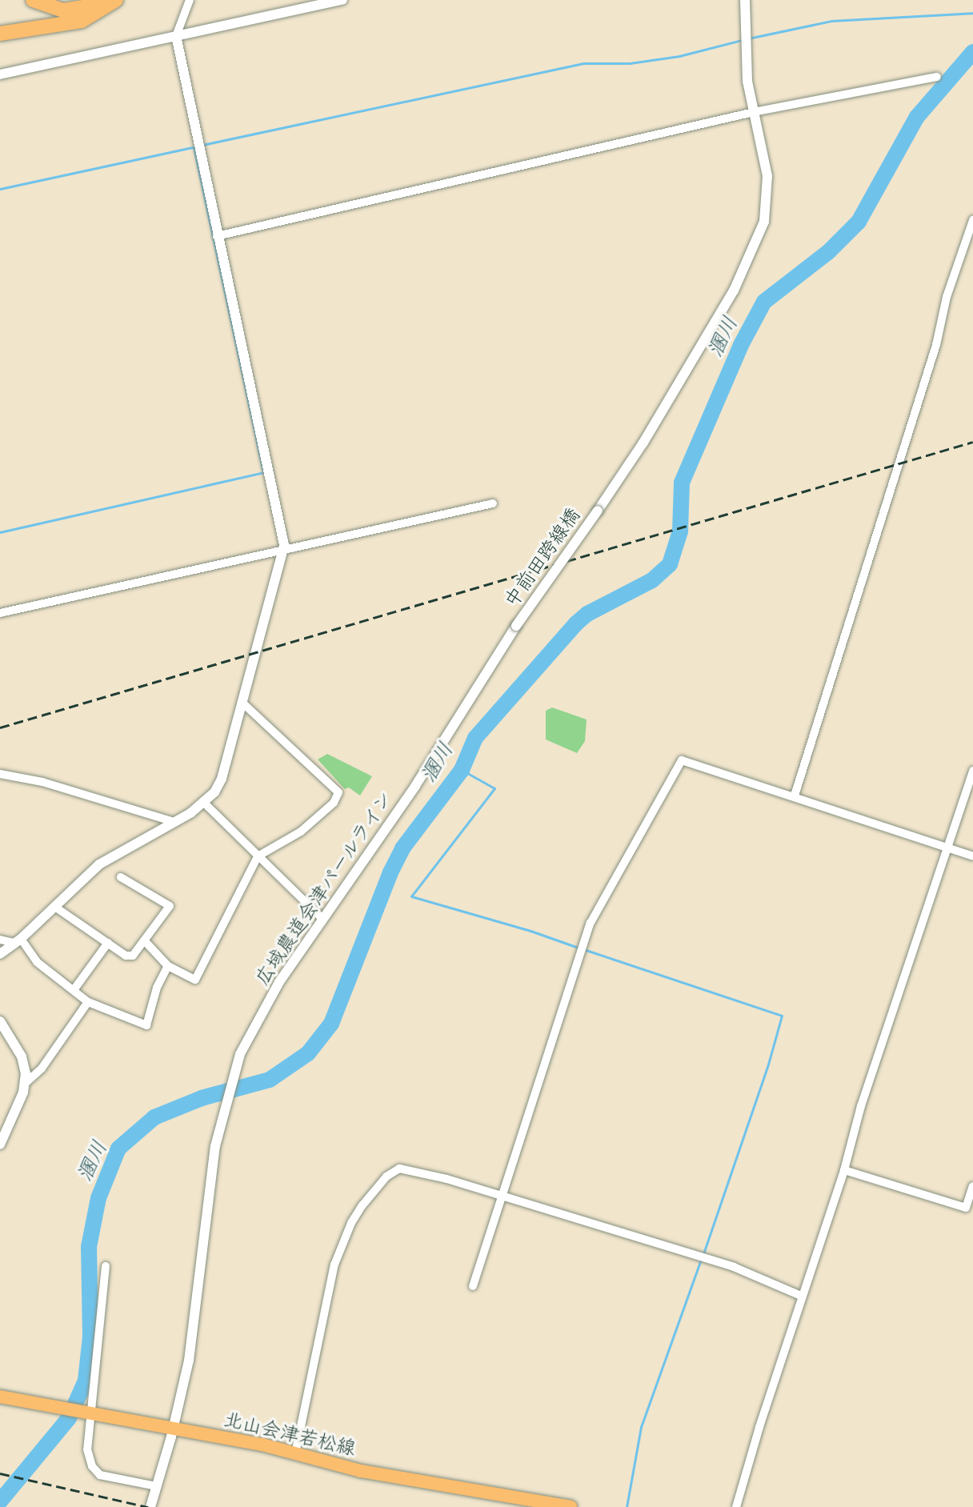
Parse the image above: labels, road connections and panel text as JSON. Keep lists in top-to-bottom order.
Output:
{
  "streets": {
    "main road": ["北山会津若松線"],
    "street": ["中前田跨線橋", "広域農道会津パールライン"]
  },
  "crossings": [
    ["中前田跨線橋", "広域農道会津パールライン"],
    ["広域農道会津パールライン", "北山会津若松線"]
  ],
  "water": ["溷川"]
}
